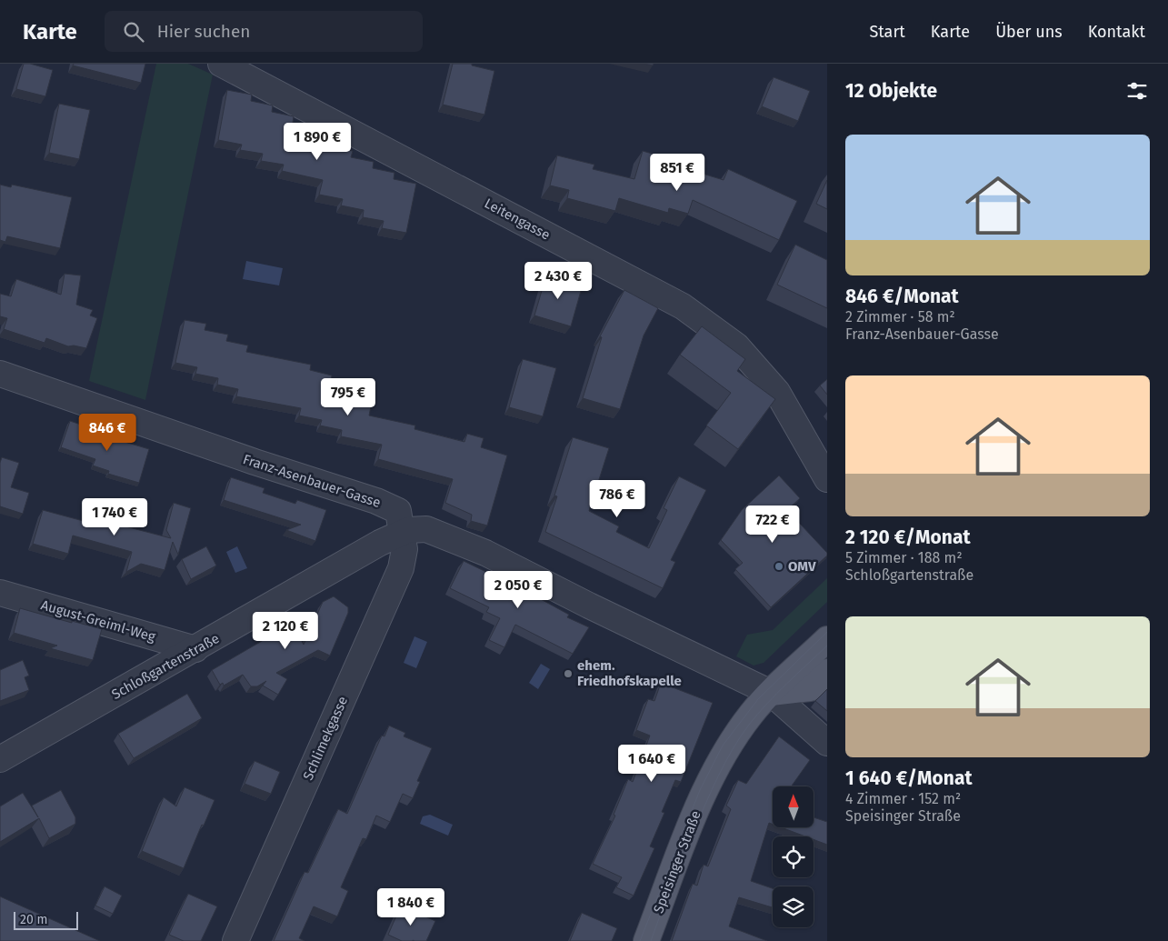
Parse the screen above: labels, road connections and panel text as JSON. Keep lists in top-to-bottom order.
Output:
{
  "streets": {
    "main road": ["Speisinger Straße"],
    "street": [
      "Leitengasse",
      "Franz-Asenbauer-Gasse",
      "August-Greiml-Weg",
      "Schloßgartenstraße",
      "Schlimekgasse"
    ]
  },
  "crossings": [
    ["Franz-Asenbauer-Gasse", "Schloßgartenstraße"],
    ["Franz-Asenbauer-Gasse", "Schlimekgasse"],
    ["August-Greiml-Weg", "Schloßgartenstraße"],
    ["Schloßgartenstraße", "Schlimekgasse"]
  ],
  "places": ["OMV", "ehem. Friedhofskapelle"],
  "scale_bar": "20 m",
  "north": "top",
  "page": {
    "header": "Karte",
    "search": "Hier suchen",
    "nav": [
      "Start",
      "Karte",
      "Über uns",
      "Kontakt"
    ],
    "heading": "12 Objekte",
    "list": [
      {
        "name": "846 €/Monat",
        "note": "2 Zimmer · 58 m² · Franz-Asenbauer-Gasse"
      },
      {
        "name": "2 120 €/Monat",
        "note": "5 Zimmer · 188 m² · Schloßgartenstraße"
      },
      {
        "name": "1 640 €/Monat",
        "note": "4 Zimmer · 152 m² · Speisinger Straße"
      }
    ],
    "price": [
      "1 890 €",
      "851 €",
      "2 430 €",
      "795 €",
      "846 €",
      "786 €",
      "1 740 €",
      "722 €",
      "2 050 €",
      "2 120 €",
      "1 640 €",
      "1 840 €"
    ],
    "scale": "20 m"
  }
}
